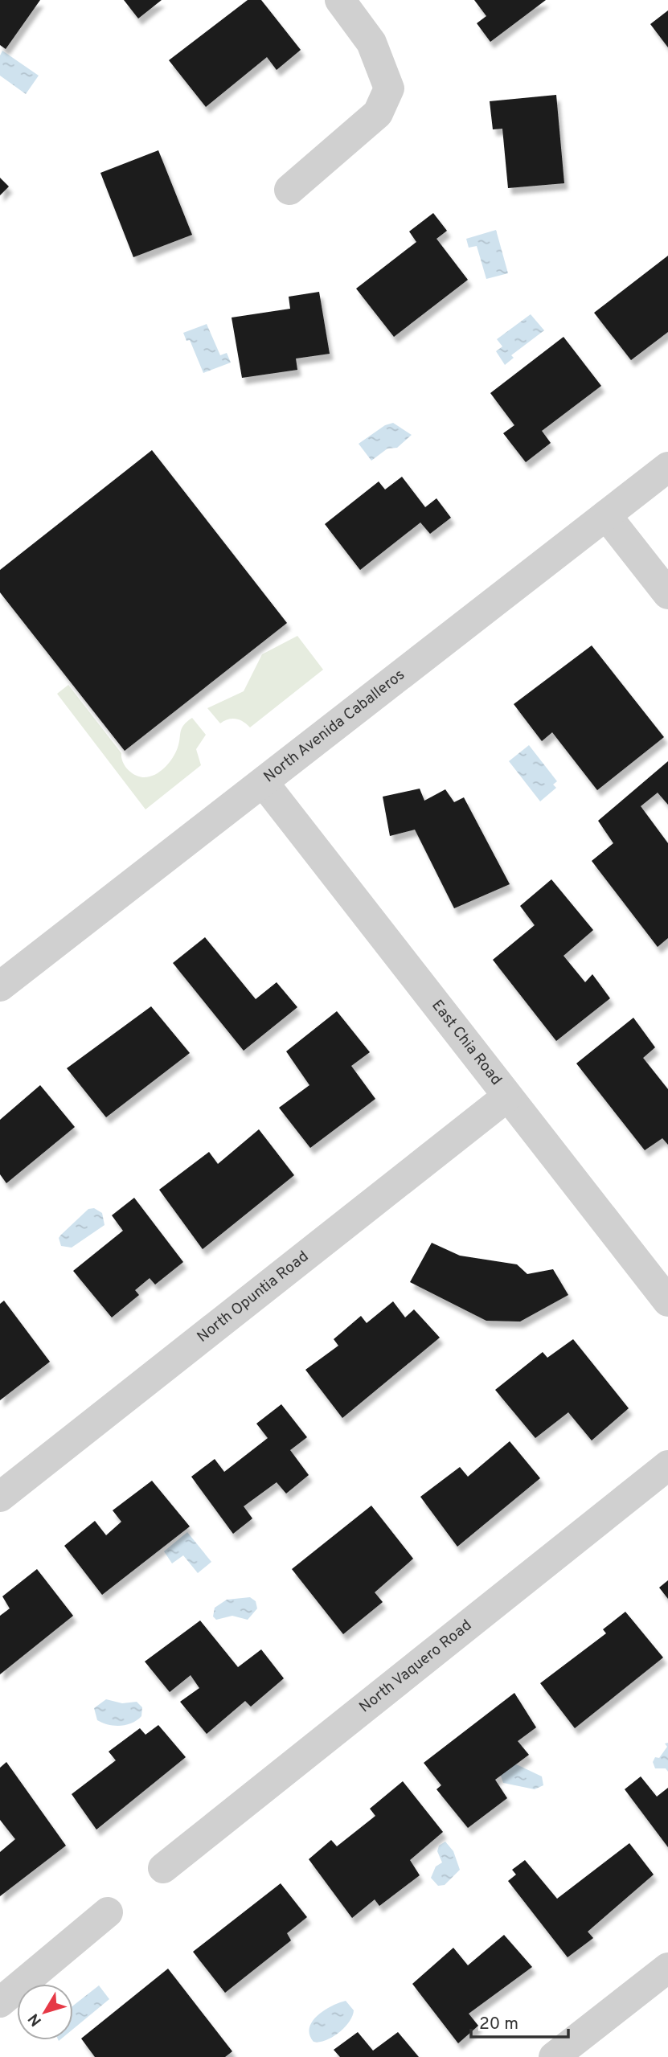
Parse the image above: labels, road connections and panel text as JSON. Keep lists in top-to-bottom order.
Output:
{
  "streets": {
    "street": [
      "North Avenida Caballeros",
      "East Chia Road",
      "North Opuntia Road",
      "North Vaquero Road"
    ]
  },
  "crossings": [
    ["North Avenida Caballeros", "East Chia Road"],
    ["East Chia Road", "North Opuntia Road"]
  ],
  "scale_bar": "20 m",
  "north": "bottom left"
}
